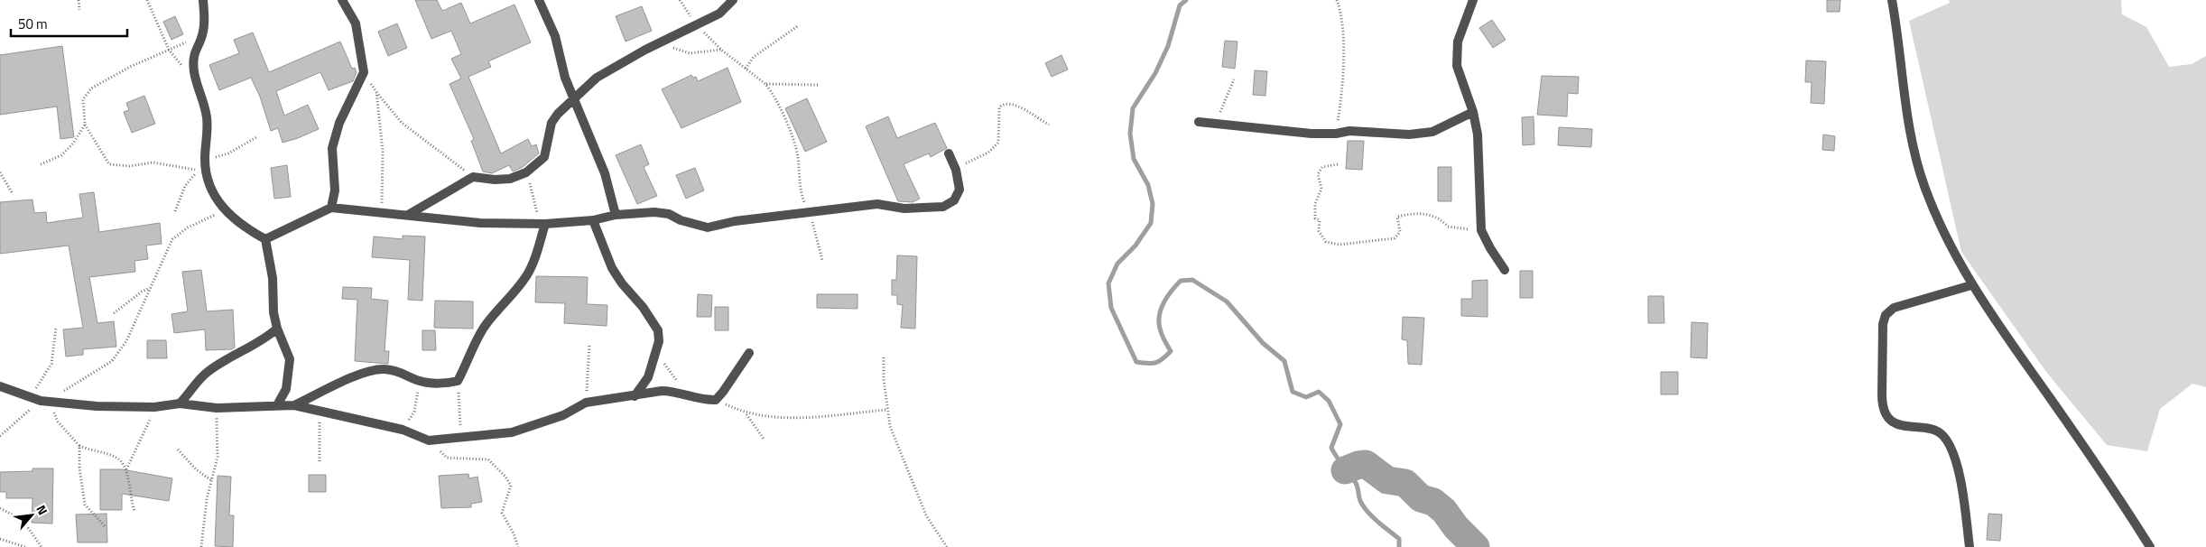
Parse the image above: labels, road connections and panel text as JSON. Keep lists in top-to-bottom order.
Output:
{
  "scale_bar": "50 m",
  "north": "top right"
}
